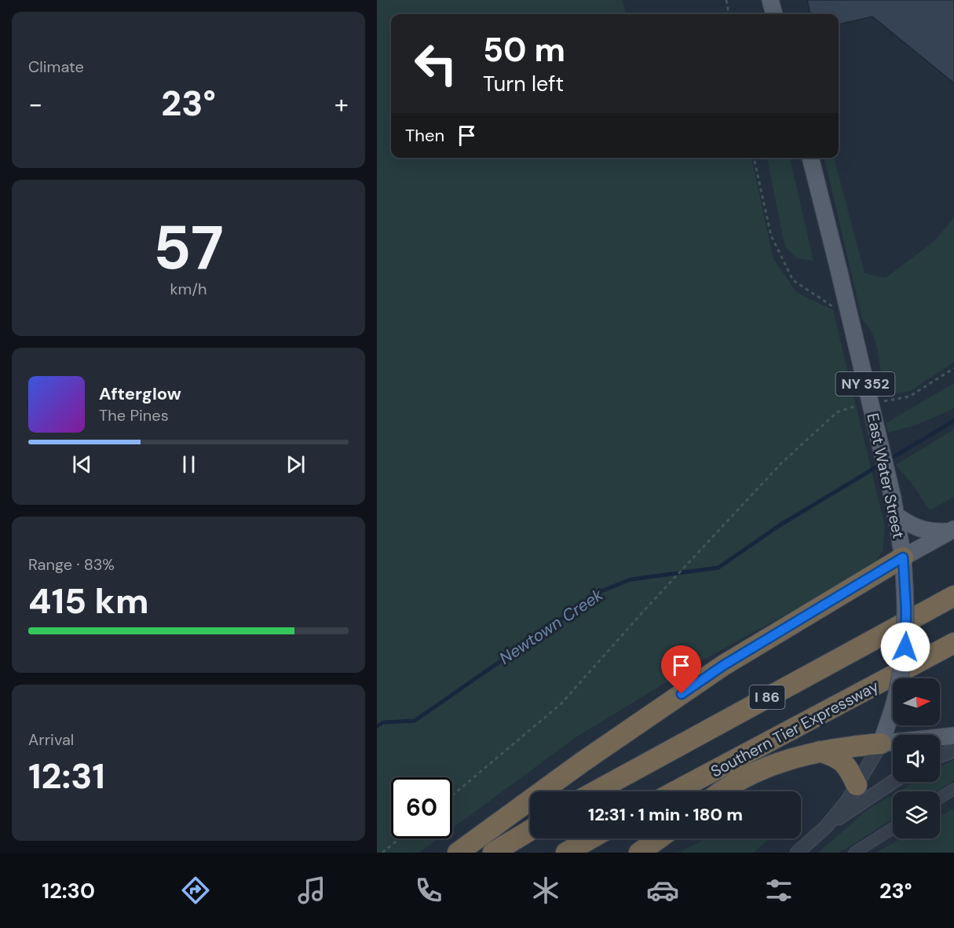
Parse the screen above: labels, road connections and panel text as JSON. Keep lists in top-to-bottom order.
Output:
{
  "streets": {
    "highway": ["I 86", "Southern Tier Expressway"],
    "main road": ["NY 352", "East Water Street"]
  },
  "water": ["Newtown Creek"],
  "north": "right",
  "page": {
    "tile": [
      "Climate",
      ["57", "km/h"],
      ["Range · 83%", "415 km"],
      ["Arrival", "12:31"]
    ],
    "turn": ["50 m", "Turn left"],
    "heat": ["−", "23°", "+"],
    "then": "Then",
    "song": ["Afterglow", "The Pines"],
    "limit": "60",
    "trip": "12:31 · 1 min · 180 m",
    "tabs": ["12:30", "23°"]
  }
}
